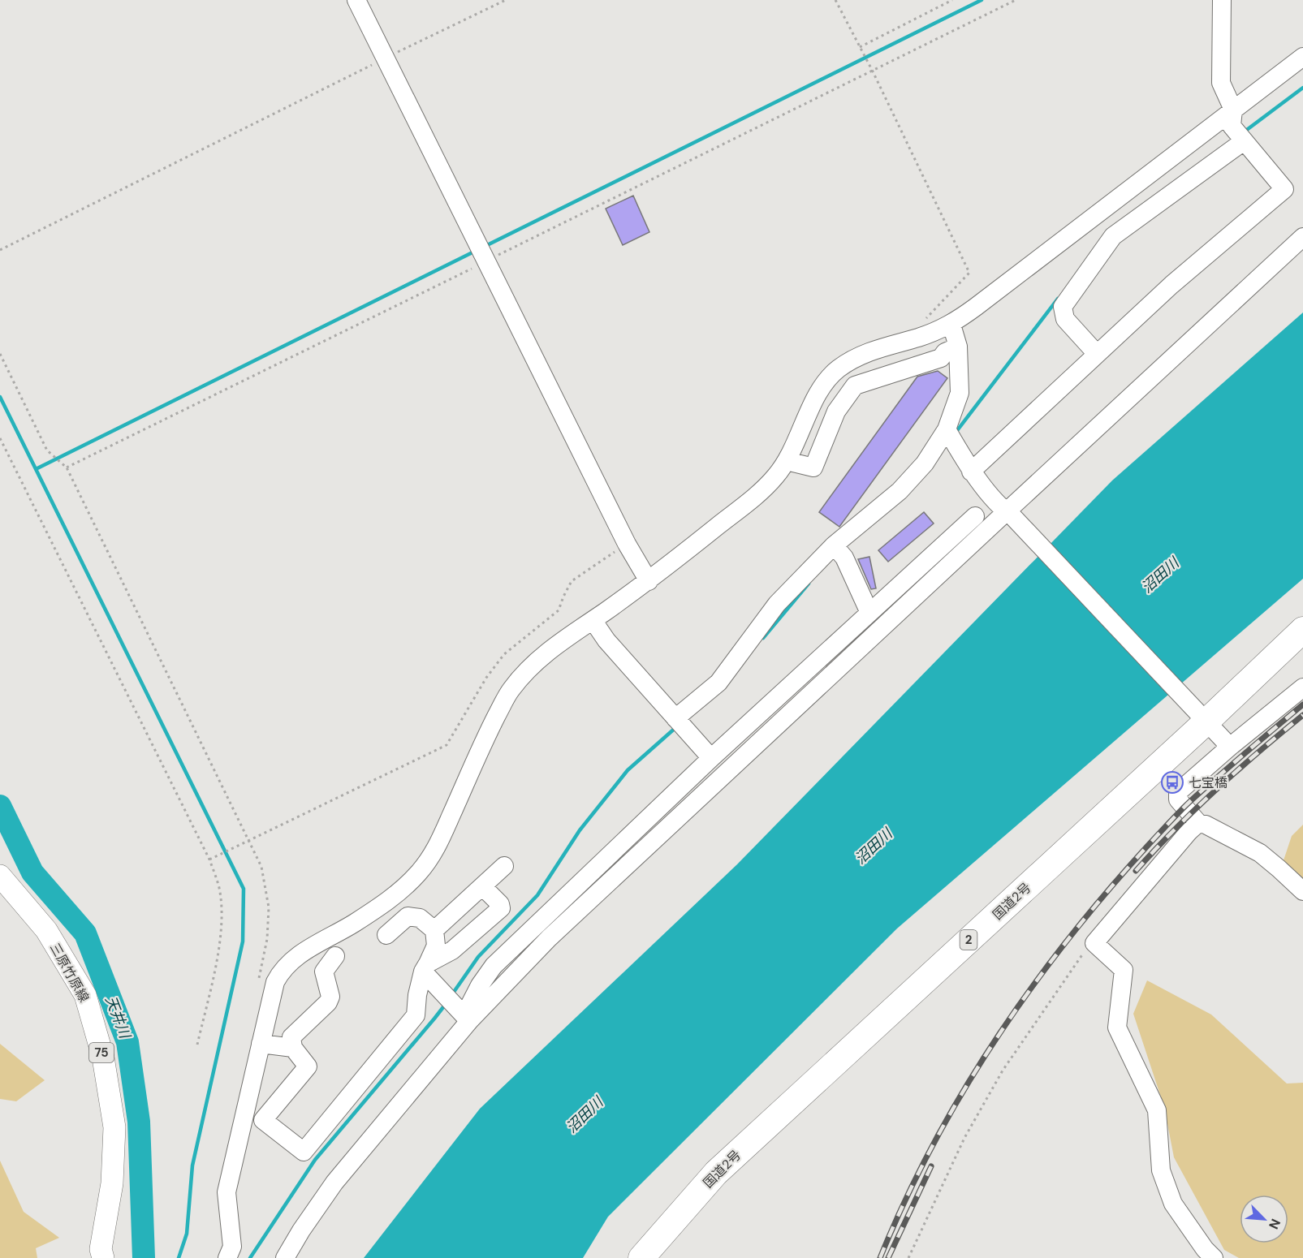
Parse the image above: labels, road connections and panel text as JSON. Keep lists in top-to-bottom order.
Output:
{
  "streets": {
    "highway": ["国道2号", "2"],
    "main road": ["三原竹原線", "75"]
  },
  "water": ["沼田川", "天井川"],
  "places": {
    "bus stop": ["七宝橋"]
  },
  "north": "bottom right"
}
